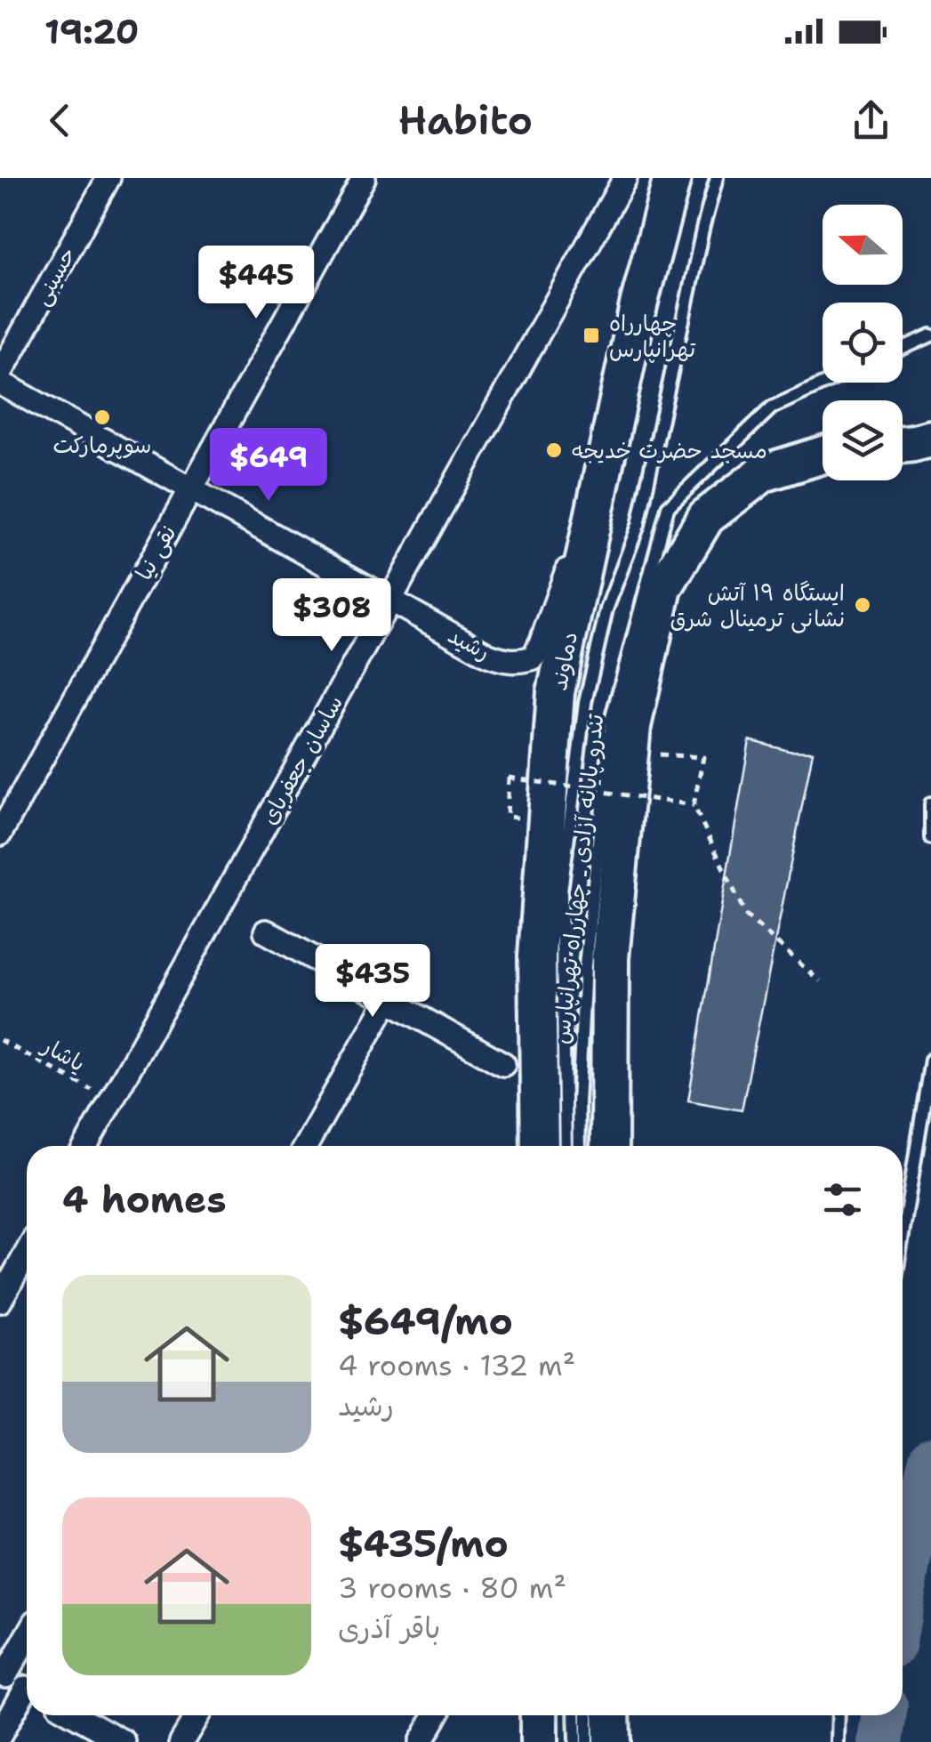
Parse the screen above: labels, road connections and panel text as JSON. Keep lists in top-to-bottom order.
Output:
{
  "streets": {
    "main road": ["دماوند"],
    "street": [
      "حسینی",
      "نقی نیا",
      "رشید",
      "ساسان جعفربای"
    ],
    "lane": ["تندرو پایانه آزادی ـ چهارراه تهرانپارس"],
    "path": ["یاشار"]
  },
  "crossings": [
    ["نقی نیا", "رشید"],
    ["رشید", "دماوند"],
    ["رشید", "ساسان جعفربای"],
    ["ساسان جعفربای", "یاشار"]
  ],
  "places": {
    "transit": ["چهارراه تهرانپارس"],
    "other": ["سوپرمارکت", "مسجد حضرت خدیجه", "ایستگاه ۱۹ آتش نشانی ترمینال شرق"]
  },
  "north": "left",
  "page": {
    "status": "19:20",
    "header": "Habito",
    "price": [
      "$445",
      "$649",
      "$308",
      "$435"
    ],
    "heading": "4 homes",
    "list": [
      {
        "name": "$649/mo",
        "note": "4 rooms · 132 m² · رشید"
      },
      {
        "name": "$435/mo",
        "note": "3 rooms · 80 m² · باقر آذری"
      }
    ]
  }
}
